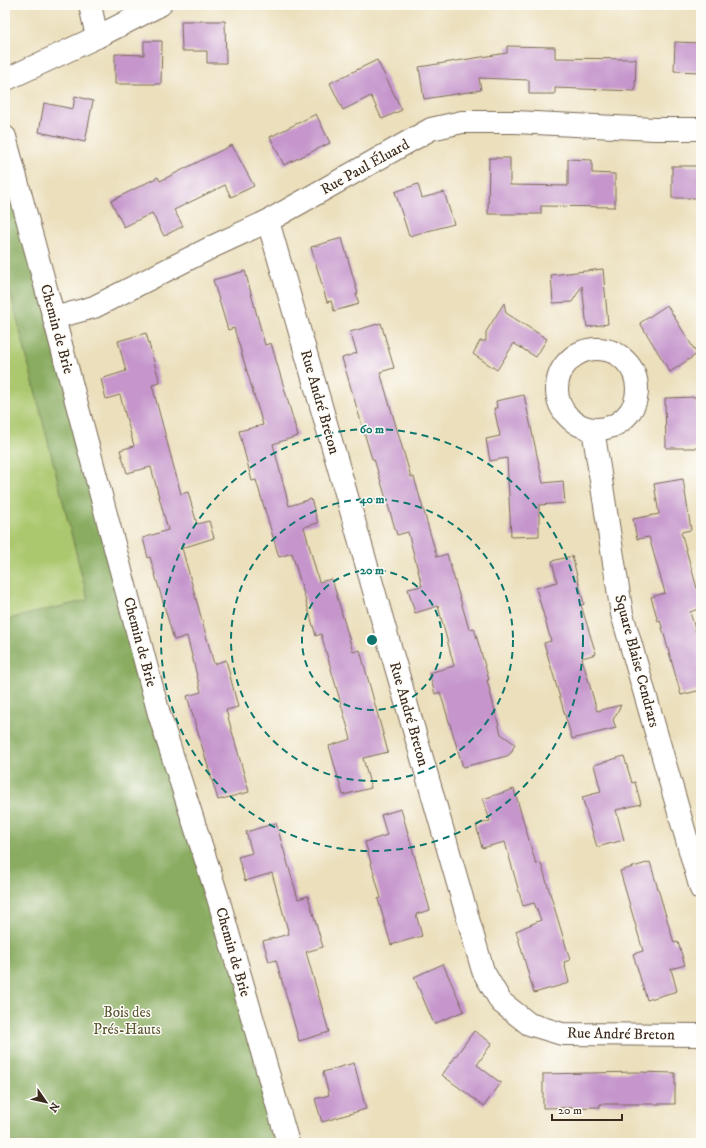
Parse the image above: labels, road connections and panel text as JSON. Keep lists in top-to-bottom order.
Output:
{
  "streets": {
    "street": [
      "Rue Paul Éluard",
      "Chemin de Brie",
      "Rue André Breton",
      "Square Blaise Cendrars"
    ]
  },
  "crossings": [
    ["Rue Paul Éluard", "Chemin de Brie"],
    ["Rue Paul Éluard", "Rue André Breton"]
  ],
  "parks": ["Bois des Prés-Hauts"],
  "scale_bar": "20 m",
  "north": "bottom right",
  "rings": ["60 m", "40 m", "20 m"]
}
